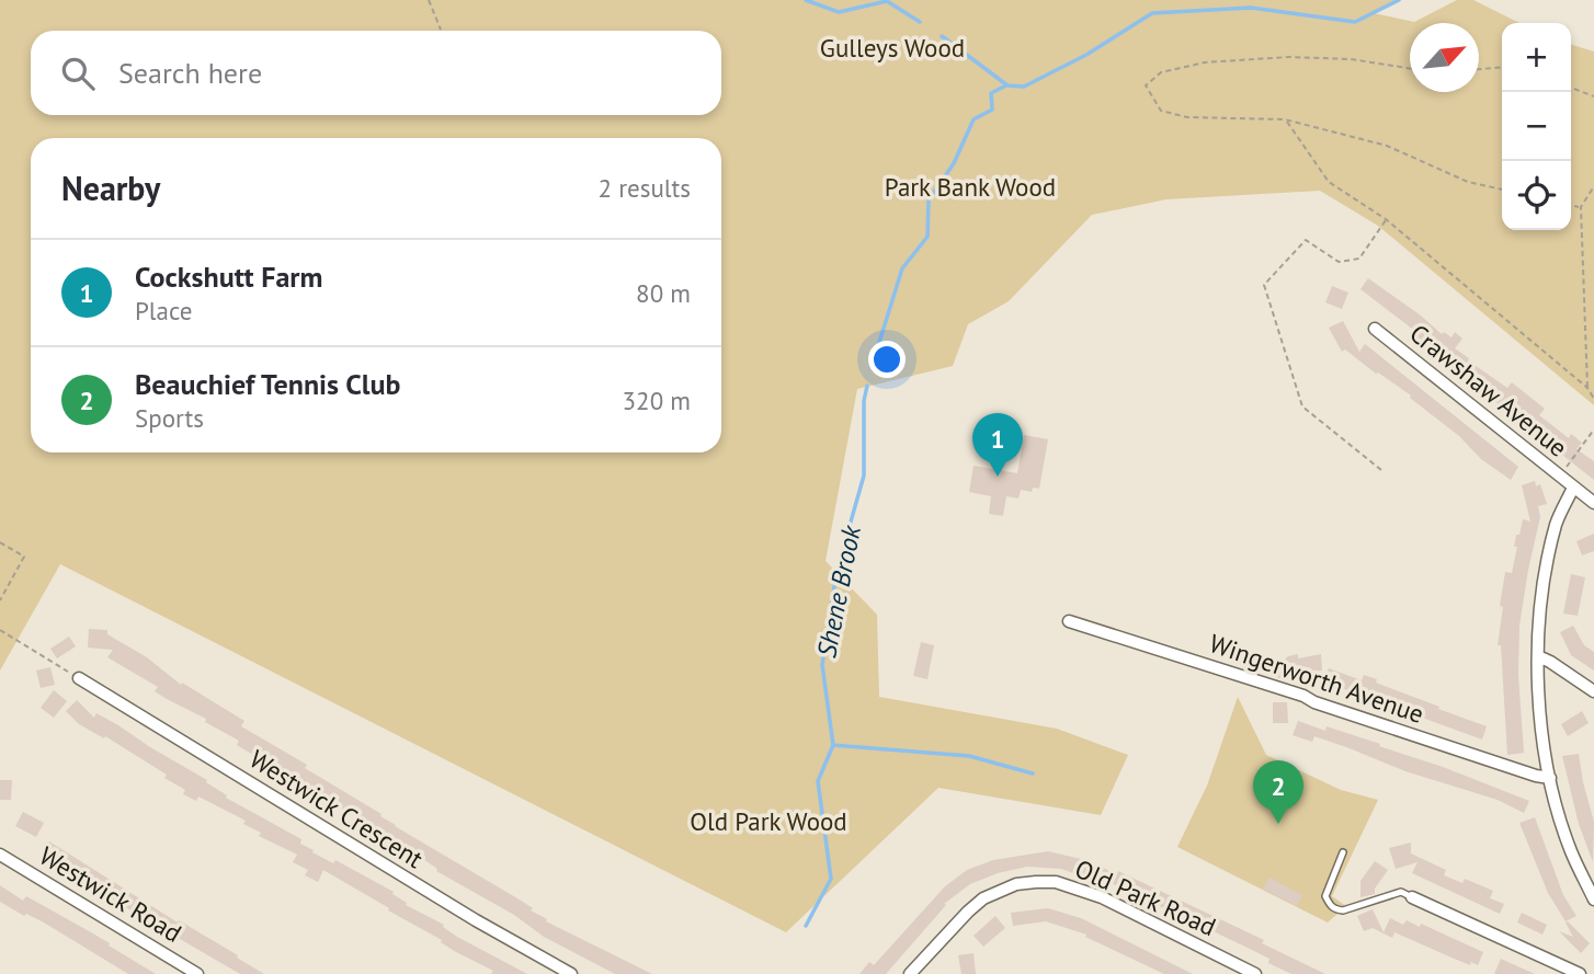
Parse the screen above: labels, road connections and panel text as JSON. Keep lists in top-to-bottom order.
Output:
{
  "streets": {
    "street": [
      "Crawshaw Avenue",
      "Wingerworth Avenue",
      "Westwick Crescent",
      "Westwick Road",
      "Old Park Road"
    ]
  },
  "water": ["Shene Brook"],
  "parks": ["Gulleys Wood", "Park Bank Wood", "Old Park Wood"],
  "north": "top right",
  "page": {
    "map_buttons": ["+", "−"],
    "search": "Search here",
    "heading": ["Nearby", "2 results"],
    "list": [
      {
        "mark": "1",
        "name": "Cockshutt Farm",
        "note": "Place",
        "value": "80 m"
      },
      {
        "mark": "2",
        "name": "Beauchief Tennis Club",
        "note": "Sports",
        "value": "320 m"
      }
    ],
    "pins": ["1", "2"]
  }
}
